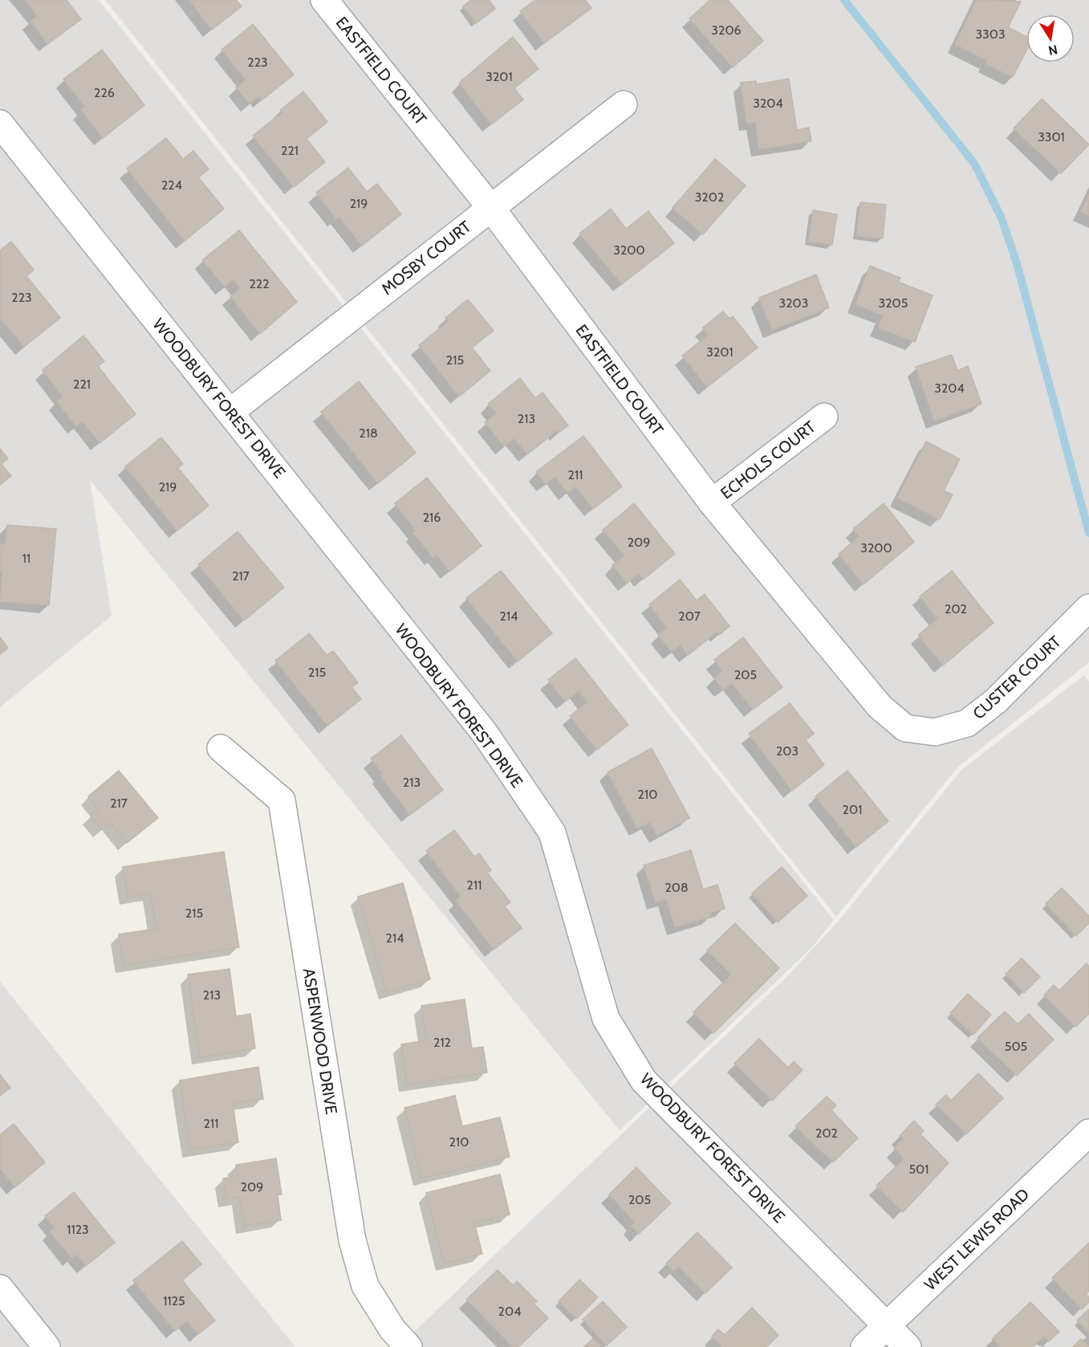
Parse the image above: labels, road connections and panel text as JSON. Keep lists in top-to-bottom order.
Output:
{
  "streets": {
    "street": [
      "EASTFIELD COURT",
      "MOSBY COURT",
      "WOODBURY FOREST DRIVE",
      "ECHOLS COURT",
      "CUSTER COURT",
      "ASPENWOOD DRIVE",
      "WEST LEWIS ROAD"
    ]
  },
  "crossings": [
    ["EASTFIELD COURT", "MOSBY COURT"],
    ["EASTFIELD COURT", "ECHOLS COURT"],
    ["EASTFIELD COURT", "CUSTER COURT"],
    ["MOSBY COURT", "WOODBURY FOREST DRIVE"],
    ["WOODBURY FOREST DRIVE", "WEST LEWIS ROAD"]
  ],
  "house_numbers": [
    "3206",
    "3303",
    "223",
    "3201",
    "226",
    "3204",
    "3301",
    "221",
    "224",
    "3202",
    "219",
    "3200",
    "222",
    "223",
    "3203",
    "3205",
    "3201",
    "215",
    "221",
    "3204",
    "213",
    "218",
    "211",
    "219",
    "216",
    "209",
    "3200",
    "11",
    "217",
    "202",
    "214",
    "207",
    "215",
    "205",
    "203",
    "213",
    "210",
    "217",
    "201",
    "211",
    "208",
    "215",
    "214",
    "213",
    "212",
    "505",
    "211",
    "202",
    "210",
    "501",
    "209",
    "205",
    "1123",
    "1125",
    "204"
  ],
  "north": "bottom"
}
